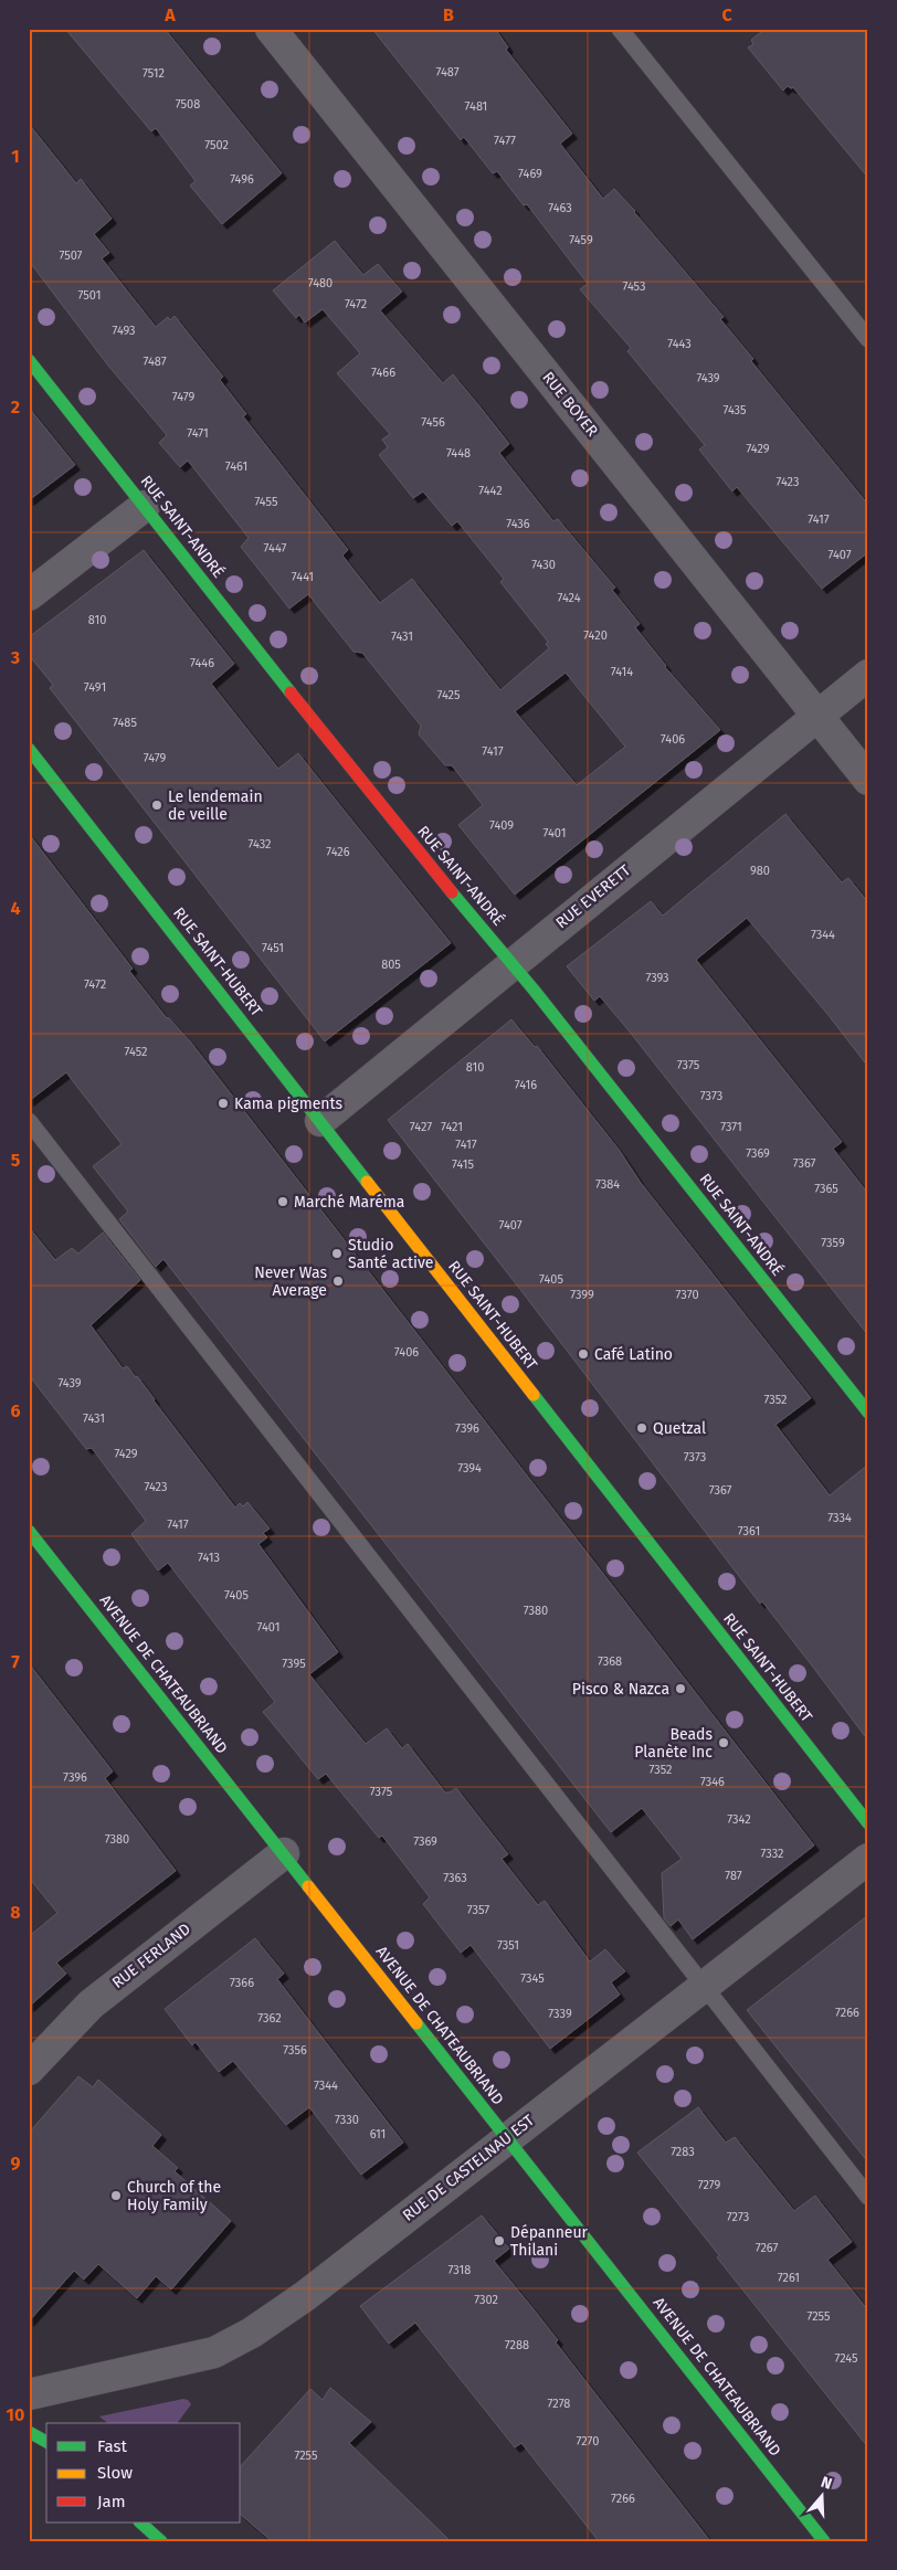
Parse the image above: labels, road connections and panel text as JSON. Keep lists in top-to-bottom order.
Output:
{
  "streets": {
    "street": [
      "RUE BOYER",
      "RUE SAINT-ANDRÉ",
      "RUE EVERETT",
      "RUE SAINT-HUBERT",
      "AVENUE DE CHATEAUBRIAND",
      "RUE FERLAND",
      "RUE DE CASTELNAU EST"
    ]
  },
  "crossings": [
    ["RUE BOYER", "RUE EVERETT"],
    ["RUE SAINT-ANDRÉ", "RUE EVERETT"],
    ["RUE EVERETT", "RUE SAINT-HUBERT"],
    ["AVENUE DE CHATEAUBRIAND", "RUE FERLAND"],
    ["AVENUE DE CHATEAUBRIAND", "RUE DE CASTELNAU EST"]
  ],
  "places": [
    "Le lendemain de veille",
    "Kama pigments",
    "Marché Maréma",
    "Studio Santé active",
    "Never Was Average",
    "Café Latino",
    "Quetzal",
    "Pisco & Nazca",
    "Beads Planète Inc",
    "Church of the Holy Family",
    "Dépanneur Thilani"
  ],
  "house_numbers": [
    "7487",
    "7512",
    "7508",
    "7481",
    "7477",
    "7502",
    "7469",
    "7496",
    "7463",
    "7459",
    "7507",
    "7480",
    "7453",
    "7501",
    "7472",
    "7493",
    "7443",
    "7487",
    "7466",
    "7439",
    "7479",
    "7435",
    "7456",
    "7471",
    "7429",
    "7448",
    "7461",
    "7423",
    "7442",
    "7455",
    "7417",
    "7436",
    "7447",
    "7407",
    "7430",
    "7441",
    "7424",
    "810",
    "7420",
    "7431",
    "7446",
    "7414",
    "7491",
    "7425",
    "7485",
    "7406",
    "7417",
    "7479",
    "7409",
    "7401",
    "7432",
    "7426",
    "980",
    "7344",
    "7451",
    "805",
    "7393",
    "7472",
    "7452",
    "7375",
    "810",
    "7416",
    "7373",
    "7427",
    "7421",
    "7371",
    "7417",
    "7369",
    "7367",
    "7415",
    "7384",
    "7365",
    "7407",
    "7359",
    "7405",
    "7399",
    "7370",
    "7406",
    "7439",
    "7352",
    "7431",
    "7396",
    "7429",
    "7373",
    "7394",
    "7423",
    "7367",
    "7334",
    "7417",
    "7361",
    "7413",
    "7405",
    "7380",
    "7401",
    "7368",
    "7395",
    "7352",
    "7396",
    "7346",
    "7375",
    "7342",
    "7380",
    "7369",
    "7332",
    "787",
    "7363",
    "7357",
    "7351",
    "7345",
    "7366",
    "7266",
    "7339",
    "7362",
    "7356",
    "7344",
    "7330",
    "611",
    "7283",
    "7279",
    "7273",
    "7267",
    "7318",
    "7261",
    "7302",
    "7255",
    "7288",
    "7245",
    "7278",
    "7270",
    "7255",
    "7266"
  ],
  "legend": ["Fast", "Slow", "Jam"],
  "north": "top",
  "grid": {
    "columns": ["A", "B", "C"],
    "rows": [
      "1",
      "2",
      "3",
      "4",
      "5",
      "6",
      "7",
      "8",
      "9",
      "10"
    ]
  }
}
